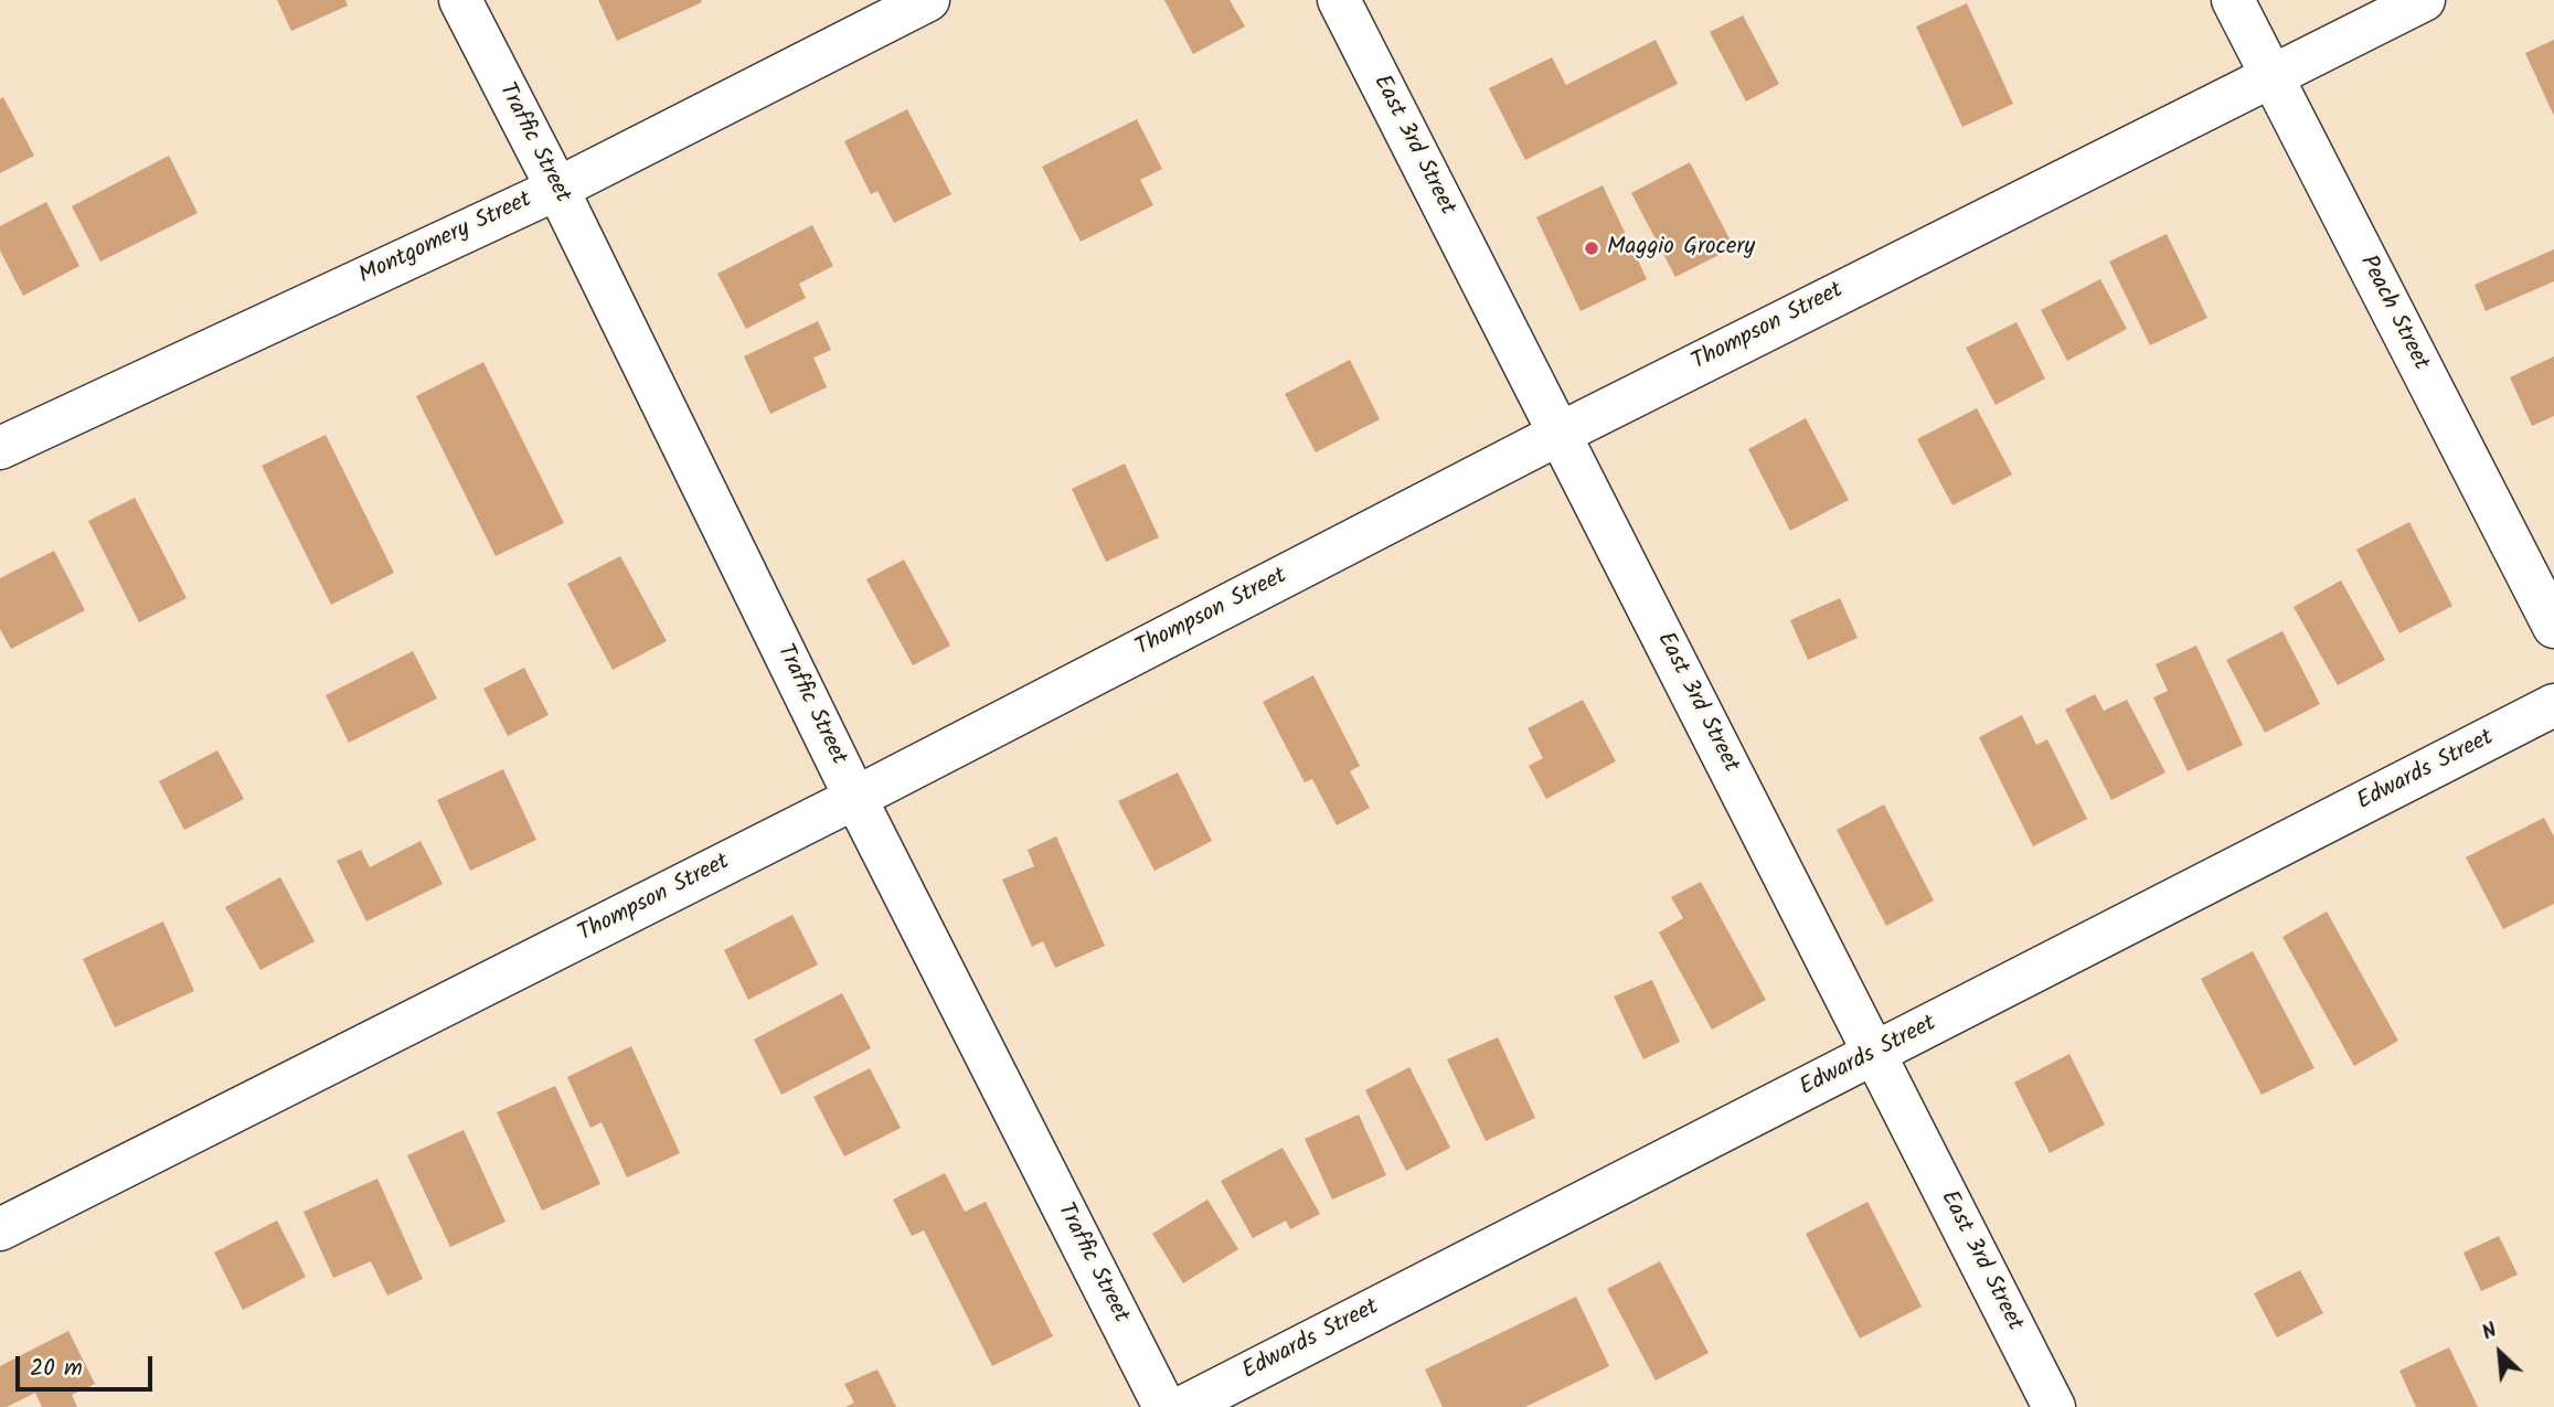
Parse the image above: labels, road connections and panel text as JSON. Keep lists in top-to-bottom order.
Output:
{
  "streets": {
    "street": [
      "Traffic Street",
      "East 3rd Street",
      "Montgomery Street",
      "Peach Street",
      "Thompson Street",
      "Edwards Street"
    ]
  },
  "crossings": [
    ["Traffic Street", "Montgomery Street"],
    ["Traffic Street", "Thompson Street"],
    ["East 3rd Street", "Thompson Street"],
    ["East 3rd Street", "Edwards Street"],
    ["Peach Street", "Thompson Street"]
  ],
  "places": ["Maggio Grocery"],
  "scale_bar": "20 m",
  "north": "top left"
}
